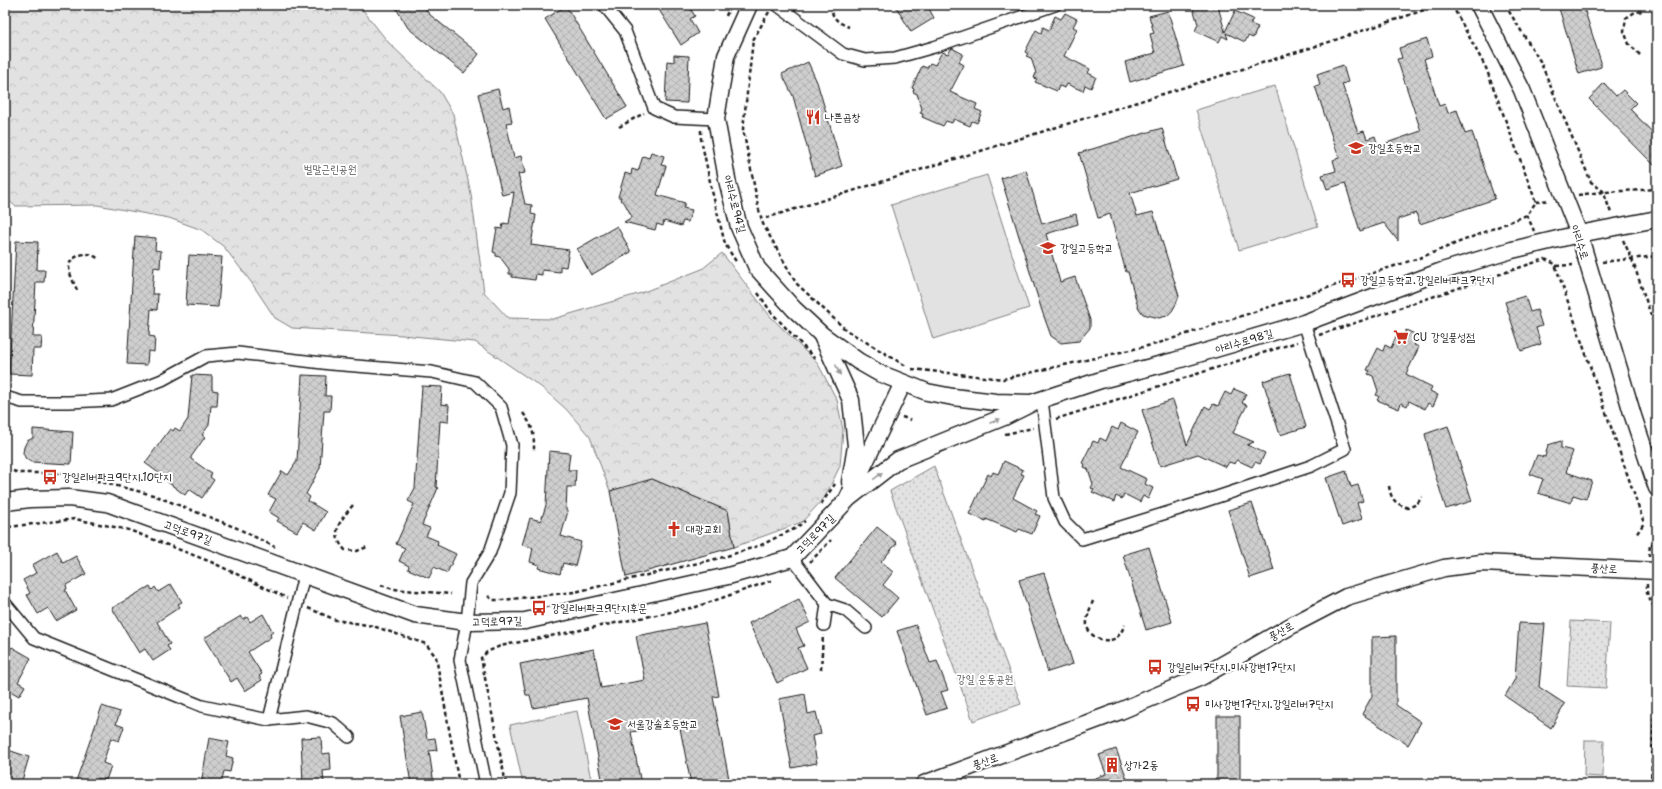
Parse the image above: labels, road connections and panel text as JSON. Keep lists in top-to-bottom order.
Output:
{
  "streets": {
    "street": [
      "아리수로94길",
      "아리수로",
      "아리수로98길",
      "고덕로97길",
      "풍산로"
    ]
  },
  "crossings": [
    ["아리수로94길", "아리수로98길"],
    ["아리수로94길", "고덕로97길"],
    ["아리수로", "아리수로98길"],
    ["아리수로98길", "고덕로97길"]
  ],
  "parks": ["벌말근린공원", "강일 운동공원"],
  "places": {
    "restaurant": ["나쁜곱창"],
    "school or university": ["강일초등학교", "강일고등학교", "서울강솔초등학교"],
    "bus stop": [
      "강일고등학교.강일리버파크7단지",
      "강일리버파크9단지.10단지",
      "강일리버파크9단지후문",
      "강일리버7단지.미사강변17단지",
      "미사강변17단지.강일리버7단지"
    ],
    "supermarket": ["CU 강일풍성점"],
    "church": ["대광교회"],
    "building": ["상가2동"]
  }
}
